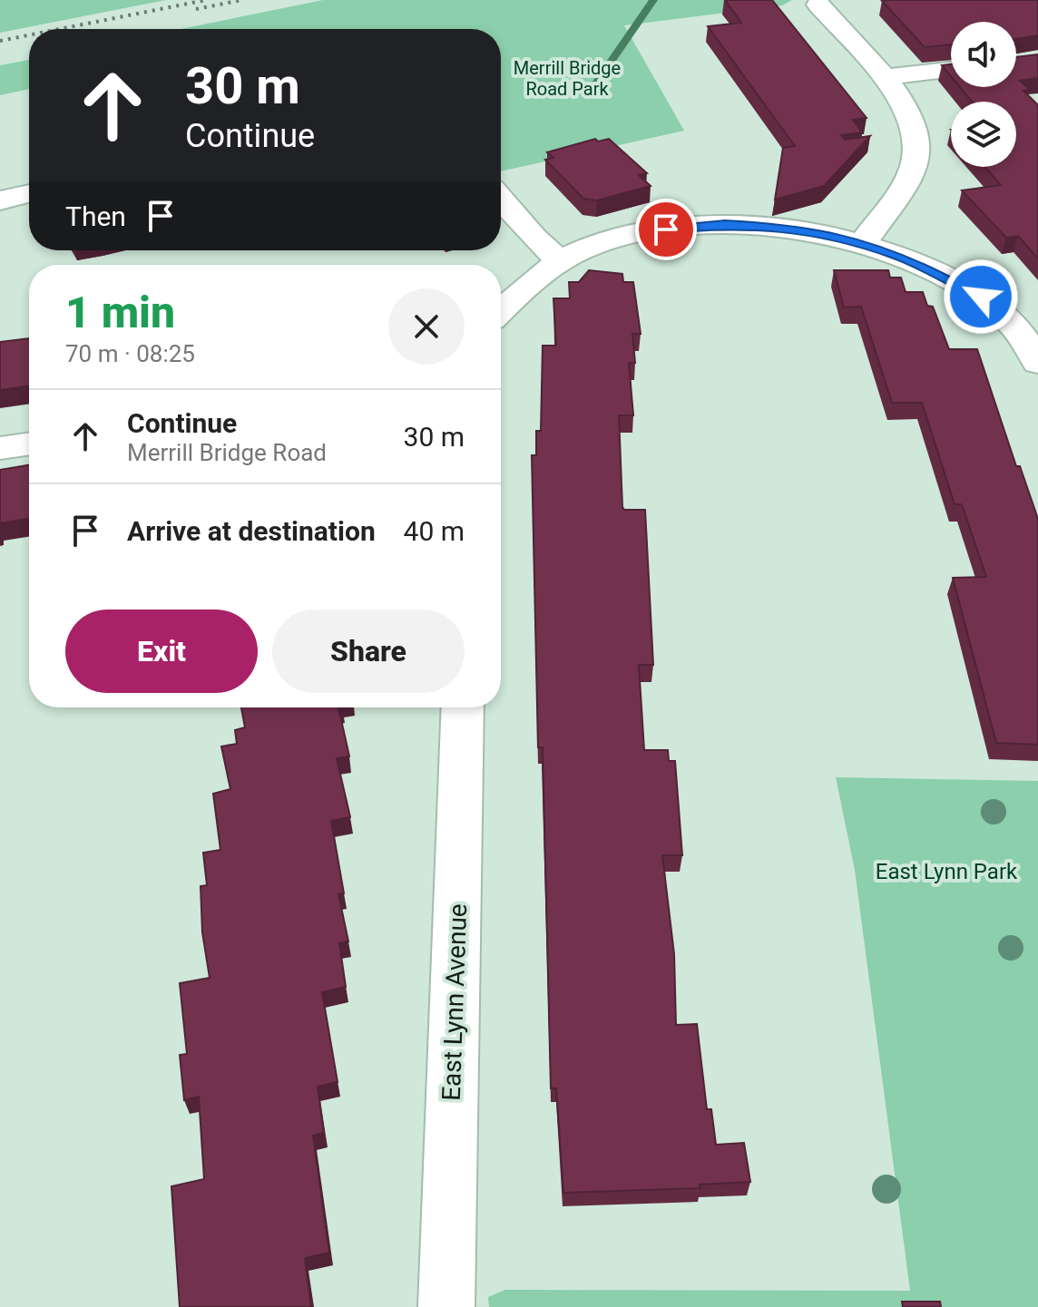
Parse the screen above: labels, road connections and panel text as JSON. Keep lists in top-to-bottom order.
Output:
{
  "streets": {
    "street": ["East Lynn Avenue"]
  },
  "parks": ["Merrill Bridge Road Park", "East Lynn Park"],
  "page": {
    "turn": ["30 m", "Continue"],
    "then": "Then",
    "heading": ["1 min", "70 m · 08:25"],
    "list": [
      {
        "name": "Continue",
        "note": "Merrill Bridge Road",
        "value": "30 m"
      },
      {
        "name": "Arrive at destination",
        "value": "40 m"
      }
    ],
    "buttons": ["Exit", "Share"]
  }
}
